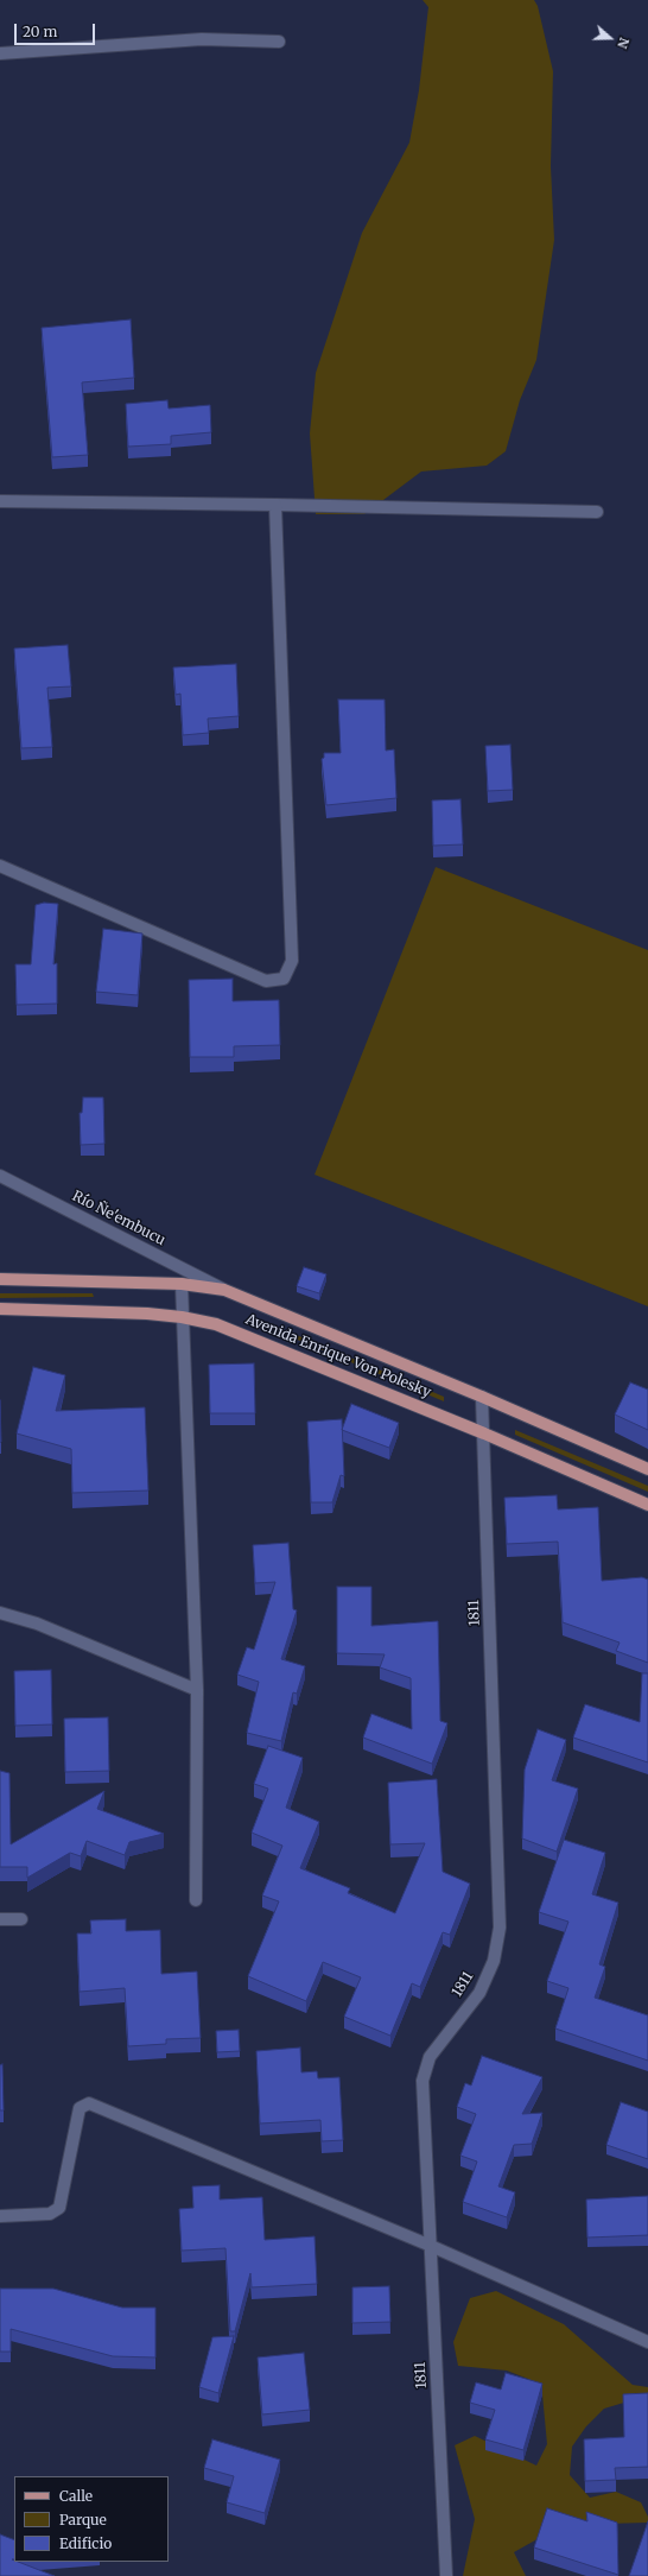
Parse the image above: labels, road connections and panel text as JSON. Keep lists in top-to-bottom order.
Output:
{
  "streets": {
    "main road": ["Avenida Enrique Von Polesky"],
    "street": ["Río Ñe'embucu", "1811"]
  },
  "crossings": [
    ["Río Ñe'embucu", "Avenida Enrique Von Polesky"],
    ["Avenida Enrique Von Polesky", "1811"]
  ],
  "legend": ["Calle", "Parque", "Edificio"],
  "scale_bar": "20 m",
  "north": "right"
}
